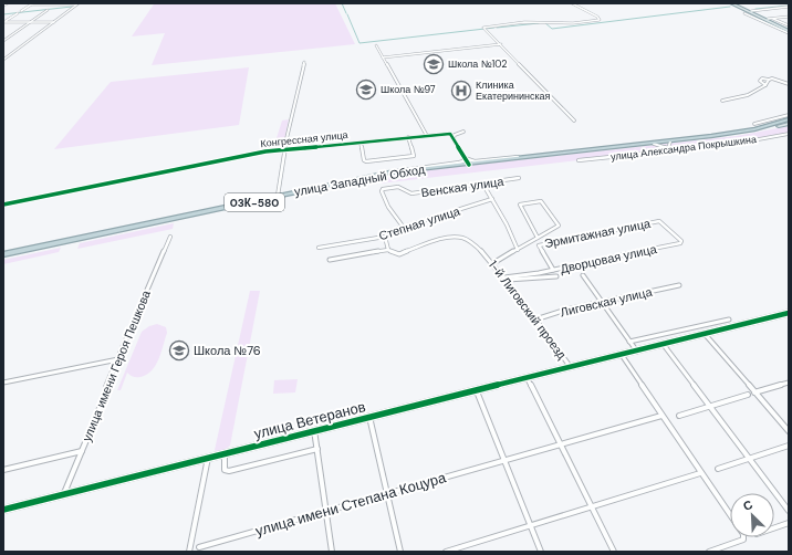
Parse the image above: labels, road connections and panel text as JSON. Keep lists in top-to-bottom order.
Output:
{
  "streets": {
    "highway": ["улица Западный Обход", "03К-580"],
    "street": [
      "Конгрессная улица",
      "улица Александра Покрышкина",
      "Венская улица",
      "Степная улица",
      "Эрмитажная улица",
      "Дворцовая улица",
      "Лиговская улица",
      "1-й Лиговский проезд",
      "улица имени Героя Пешкова",
      "улица Ветеранов",
      "улица имени Степана Коцура"
    ]
  },
  "crossings": [
    ["улица Западный Обход", "03К-580"],
    ["Венская улица", "Степная улица"],
    ["Степная улица", "1-й Лиговский проезд"],
    ["Эрмитажная улица", "Дворцовая улица"],
    ["Дворцовая улица", "1-й Лиговский проезд"],
    ["Лиговская улица", "1-й Лиговский проезд"],
    ["1-й Лиговский проезд", "улица Ветеранов"],
    ["улица имени Героя Пешкова", "улица Ветеранов"]
  ],
  "places": {
    "school or university": ["Школа №102", "Школа №97", "Школа №76"],
    "hospital": ["Клиника Екатерининская"]
  },
  "north": "top left"
}
